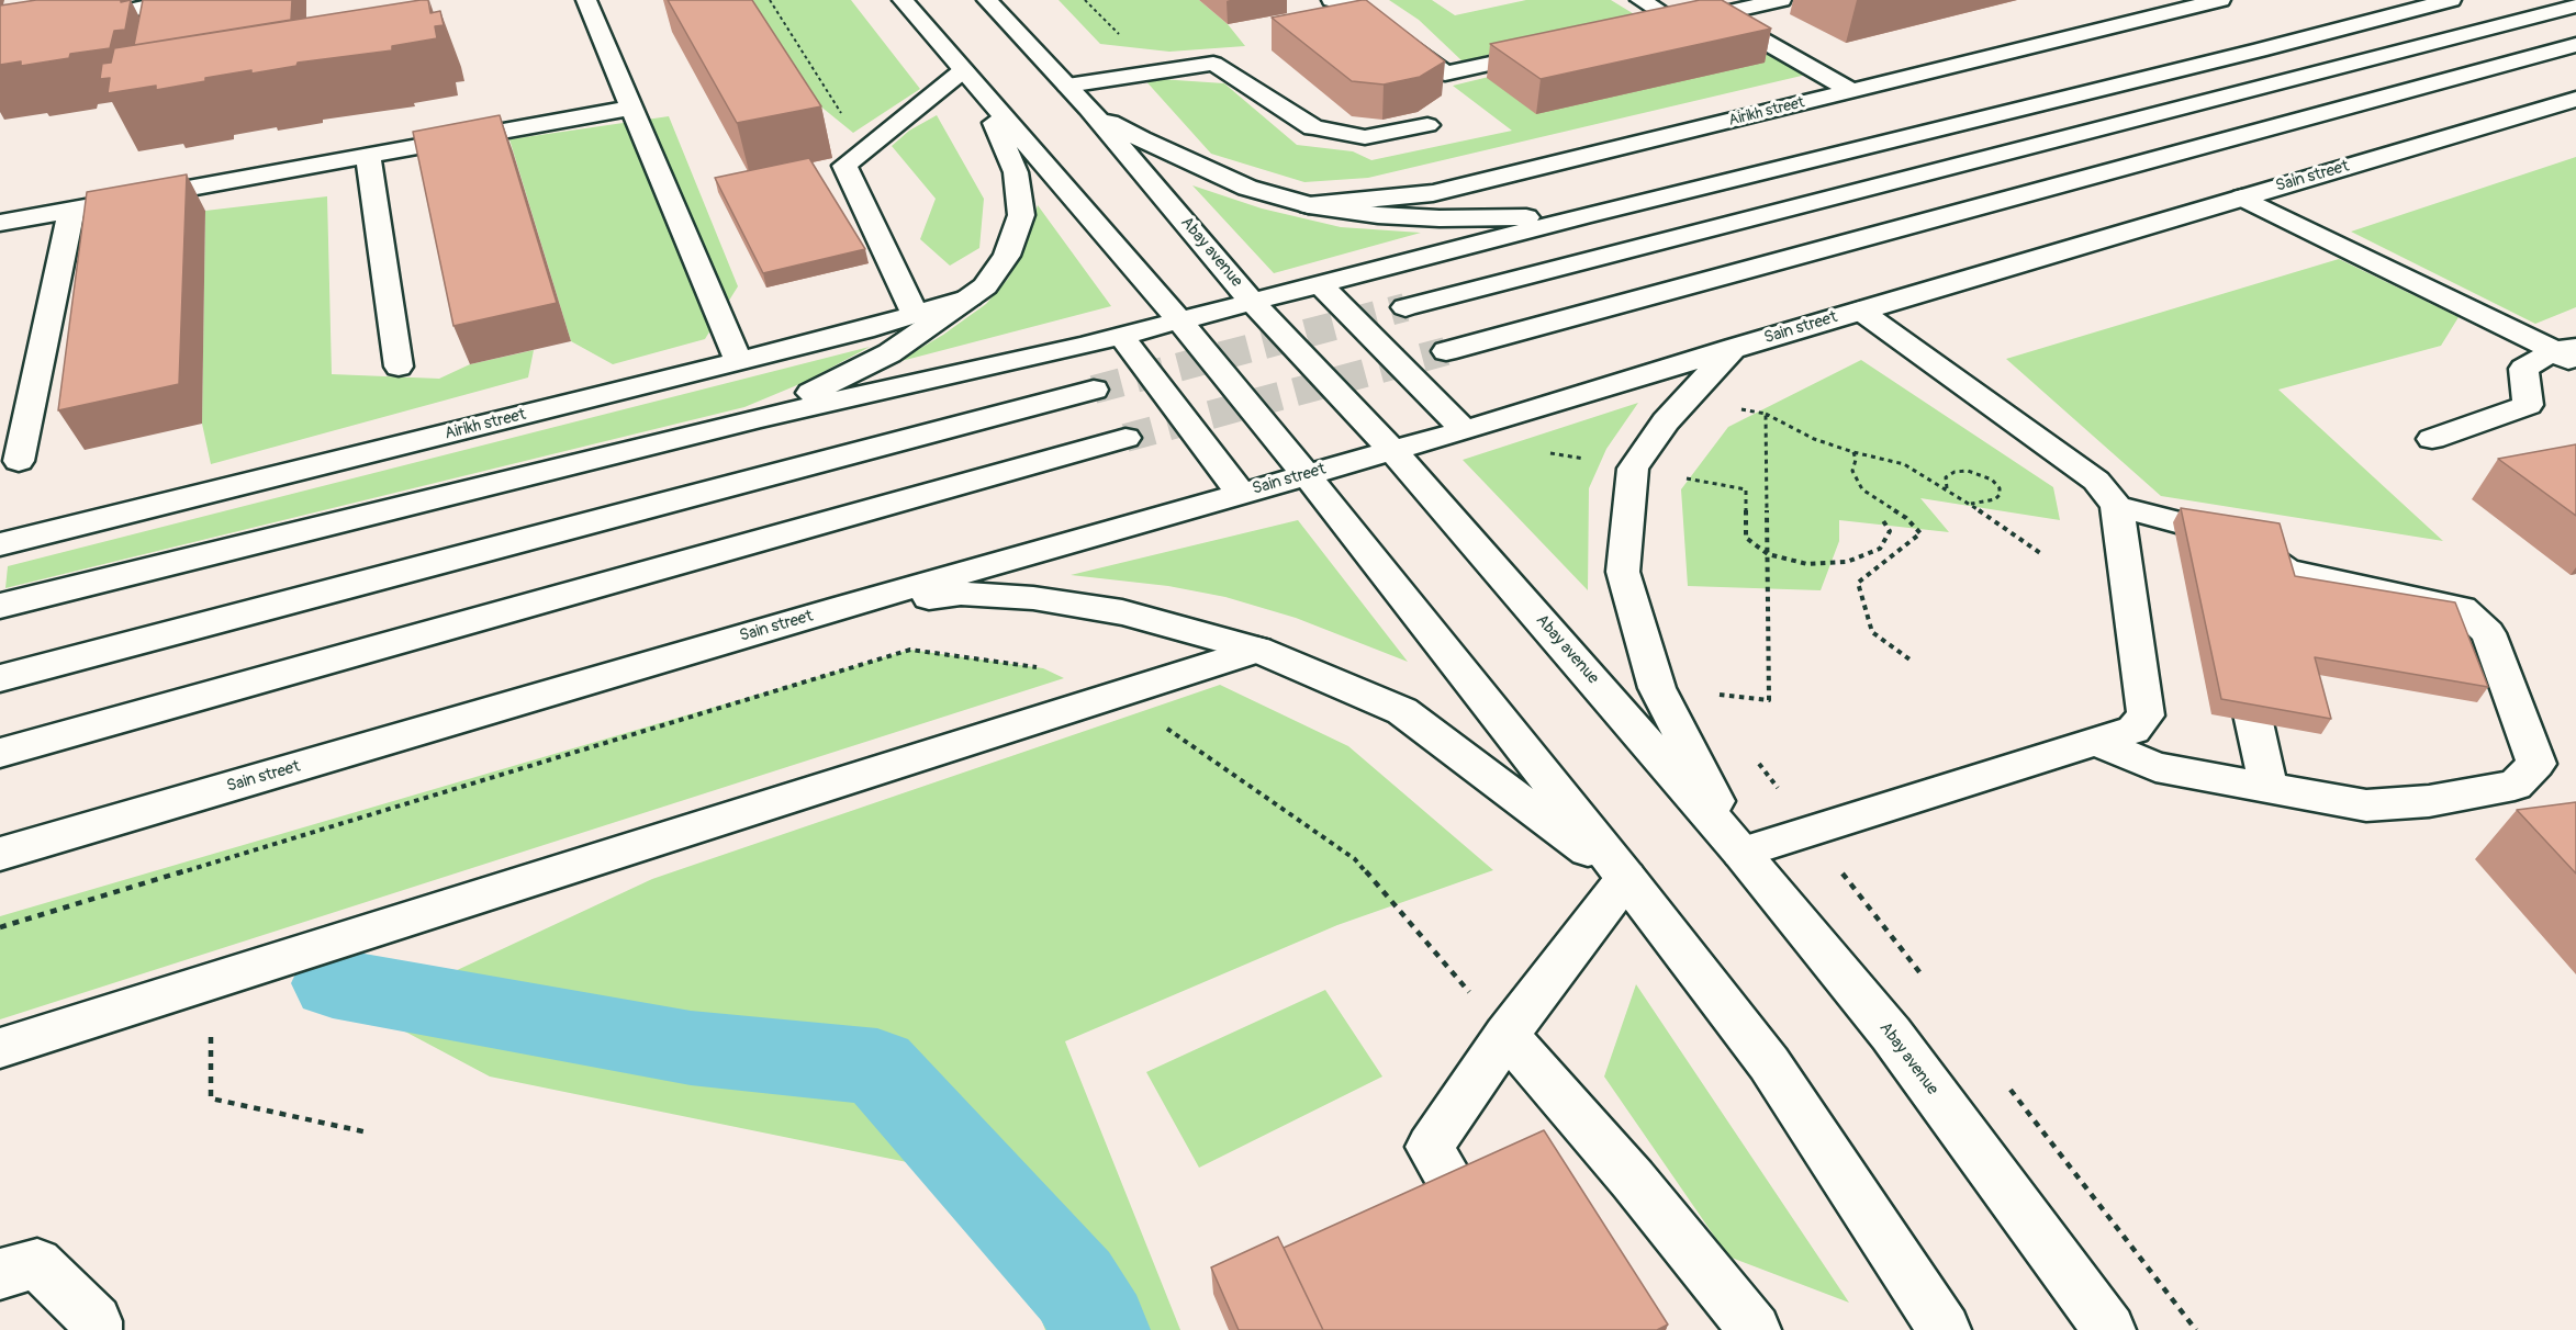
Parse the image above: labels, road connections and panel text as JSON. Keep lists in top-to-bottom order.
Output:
{
  "streets": {
    "main road": ["Airikh street", "Sain street", "Abay avenue"]
  },
  "crossings": [
    ["Sain street", "Abay avenue"]
  ]
}
